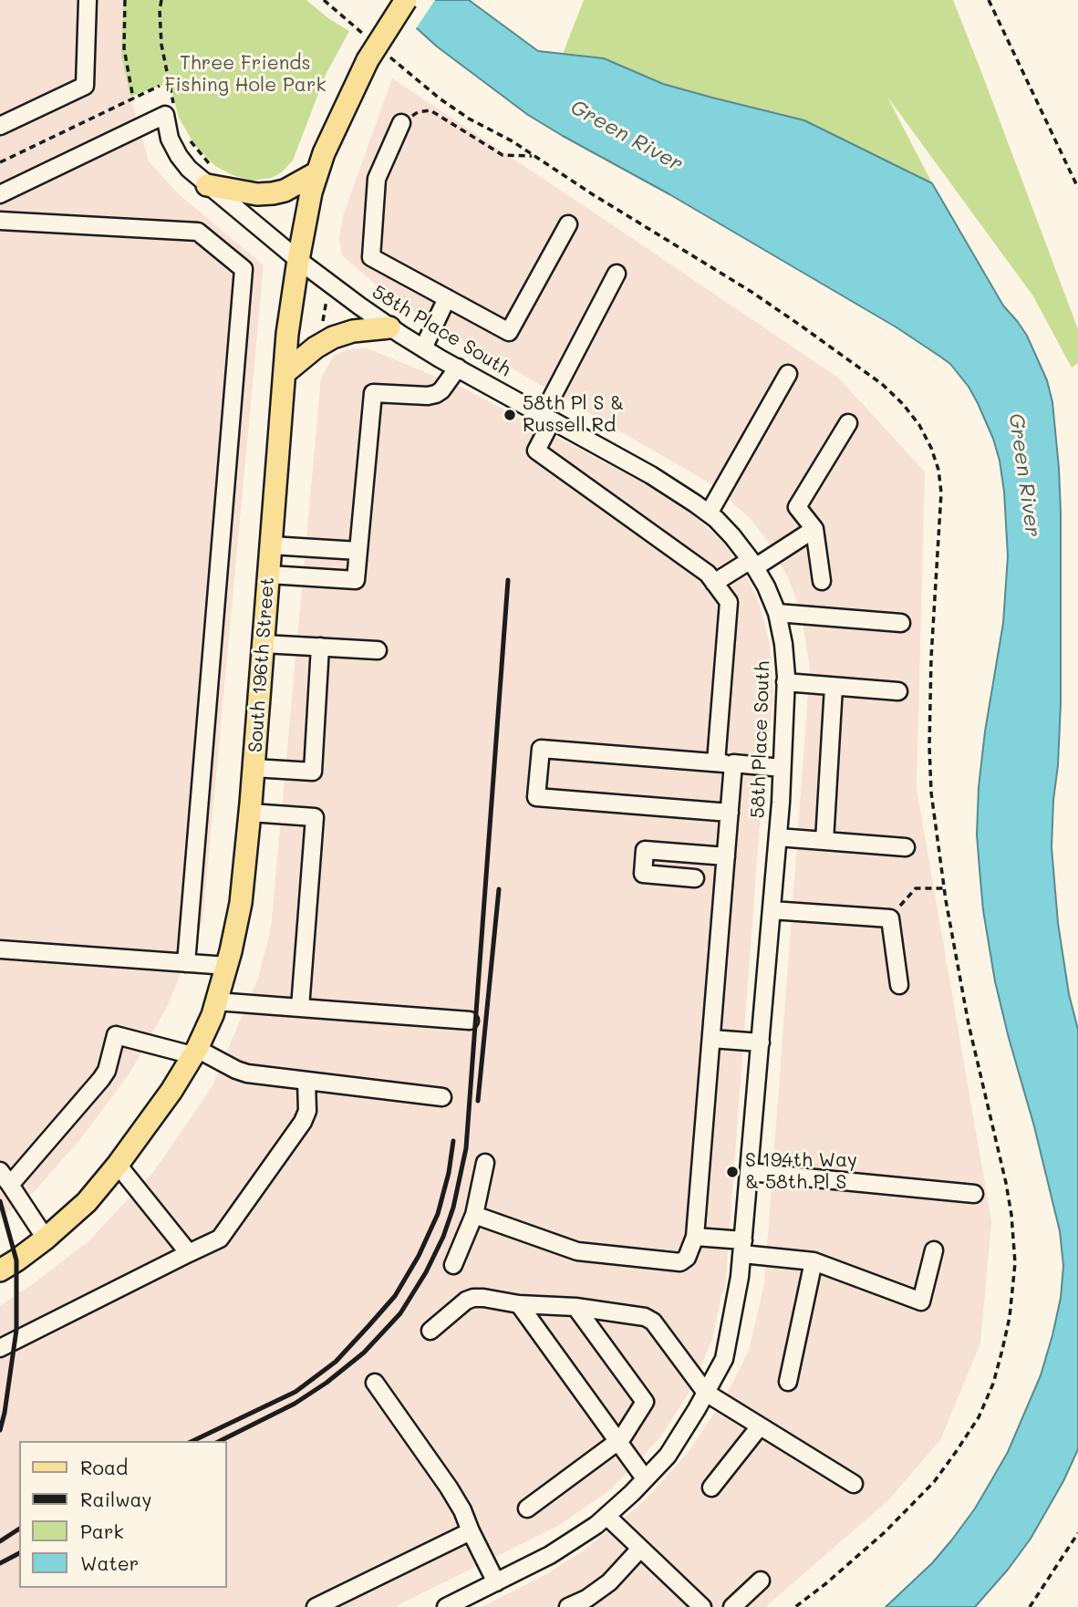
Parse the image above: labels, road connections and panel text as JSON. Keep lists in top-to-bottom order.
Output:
{
  "streets": {
    "main road": ["South 196th Street"],
    "street": ["58th Place South"]
  },
  "crossings": [
    ["58th Place South", "South 196th Street"]
  ],
  "water": ["Green River"],
  "parks": ["Three Friends Fishing Hole Park"],
  "places": ["58th Pl S & Russell Rd", "S 194th Way & 58th Pl S"],
  "legend": [
    "Road",
    "Railway",
    "Park",
    "Water"
  ]
}
